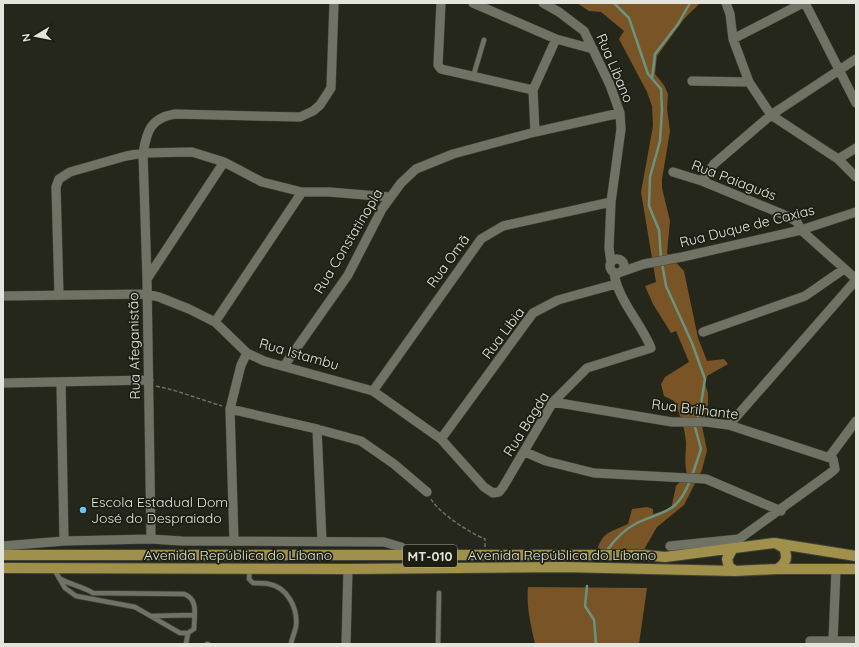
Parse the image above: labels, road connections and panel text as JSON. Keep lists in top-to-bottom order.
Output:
{
  "streets": {
    "main road": ["Avenida República do Líbano", "MT-010"],
    "street": [
      "Rua Libano",
      "Rua Paiaguás",
      "Rua Duque de Caxias",
      "Rua Constatinopla",
      "Rua Omã",
      "Rua Libia",
      "Rua Afeganistão",
      "Rua Istambu",
      "Rua Brilhante",
      "Rua Bagda"
    ]
  },
  "crossings": [
    ["Rua Libano", "Rua Duque de Caxias"],
    ["Rua Libano", "Rua Constatinopla"],
    ["Rua Libano", "Rua Omã"],
    ["Rua Libano", "Rua Libia"],
    ["Rua Libano", "Rua Bagda"],
    ["Rua Paiaguás", "Rua Duque de Caxias"],
    ["Rua Constatinopla", "Rua Istambu"],
    ["Rua Omã", "Rua Istambu"],
    ["Rua Libia", "Rua Istambu"],
    ["Rua Libia", "Rua Bagda"],
    ["Rua Afeganistão", "Rua Istambu"],
    ["Rua Afeganistão", "Avenida República do Líbano"],
    ["Rua Istambu", "Rua Bagda"],
    ["Rua Brilhante", "Rua Bagda"]
  ],
  "places": ["Escola Estadual Dom José do Despraiado"],
  "north": "left"
}
